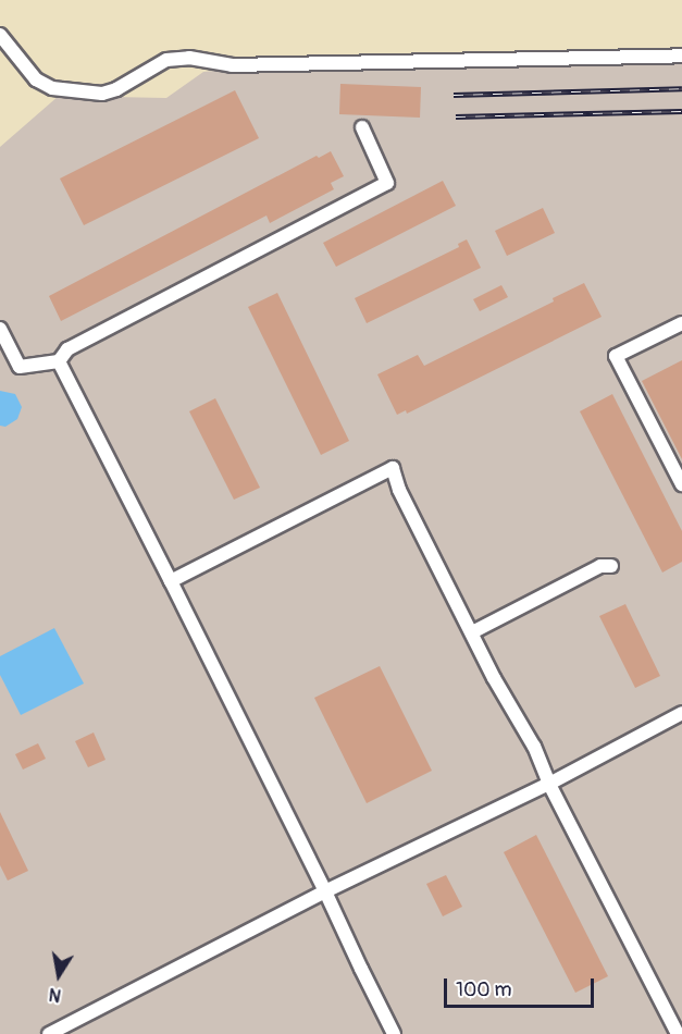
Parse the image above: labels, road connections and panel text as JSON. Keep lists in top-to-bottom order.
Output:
{
  "scale_bar": "100 m",
  "north": "bottom"
}
